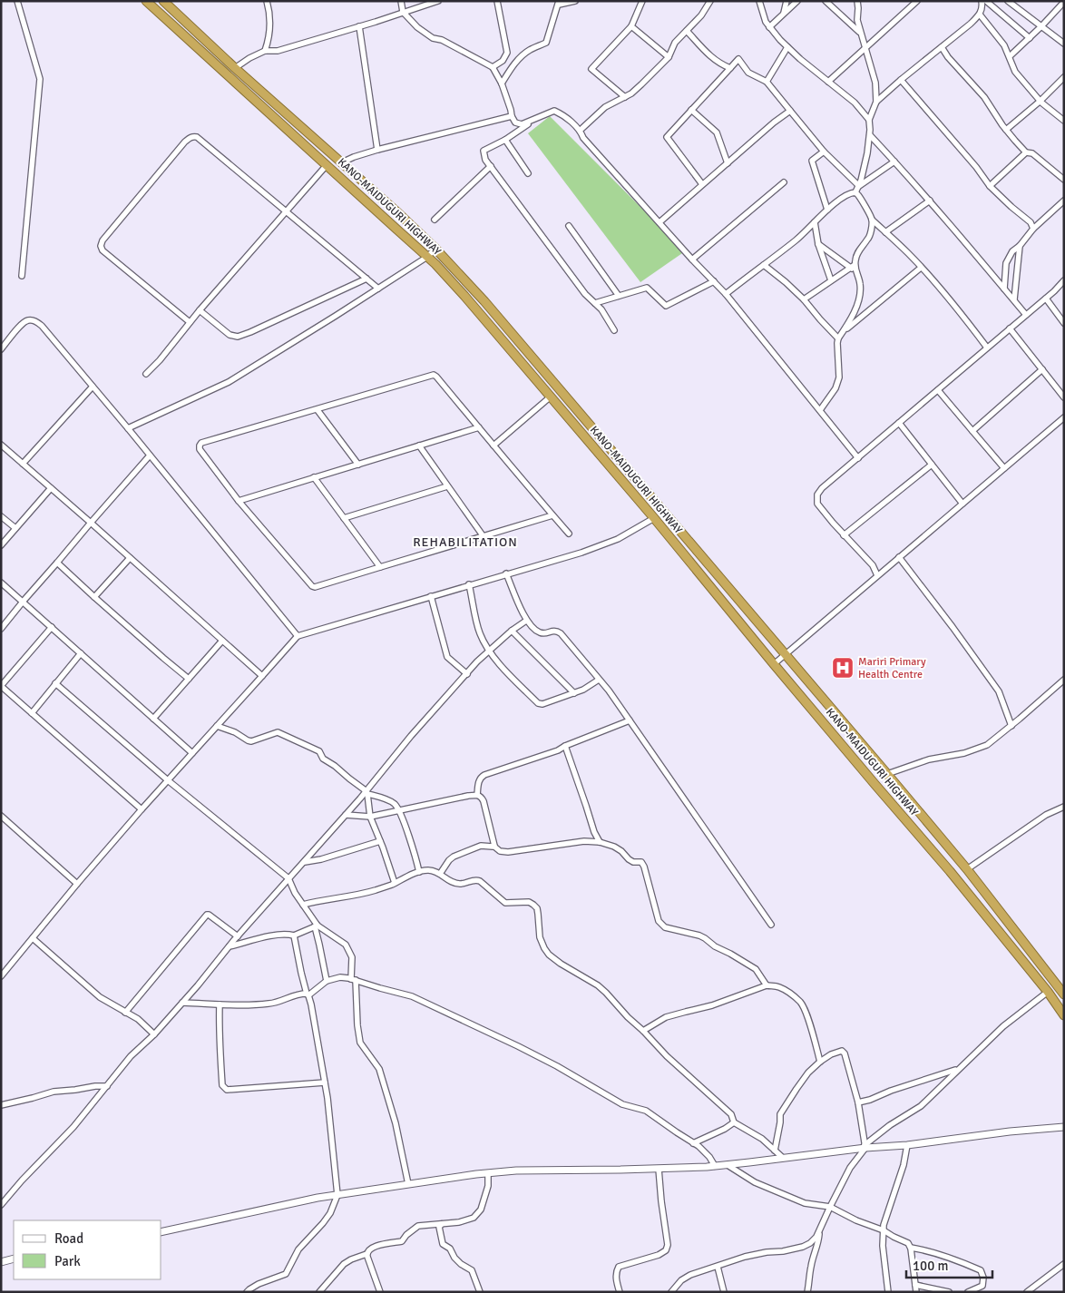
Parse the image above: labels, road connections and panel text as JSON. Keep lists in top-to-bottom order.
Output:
{
  "streets": {
    "highway": ["KANO-MAIDUGURI HIGHWAY"]
  },
  "districts": ["REHABILITATION"],
  "places": {
    "hospital": ["Mariri Primary Health Centre"]
  },
  "legend": ["Road", "Park"],
  "scale_bar": "100 m"
}
